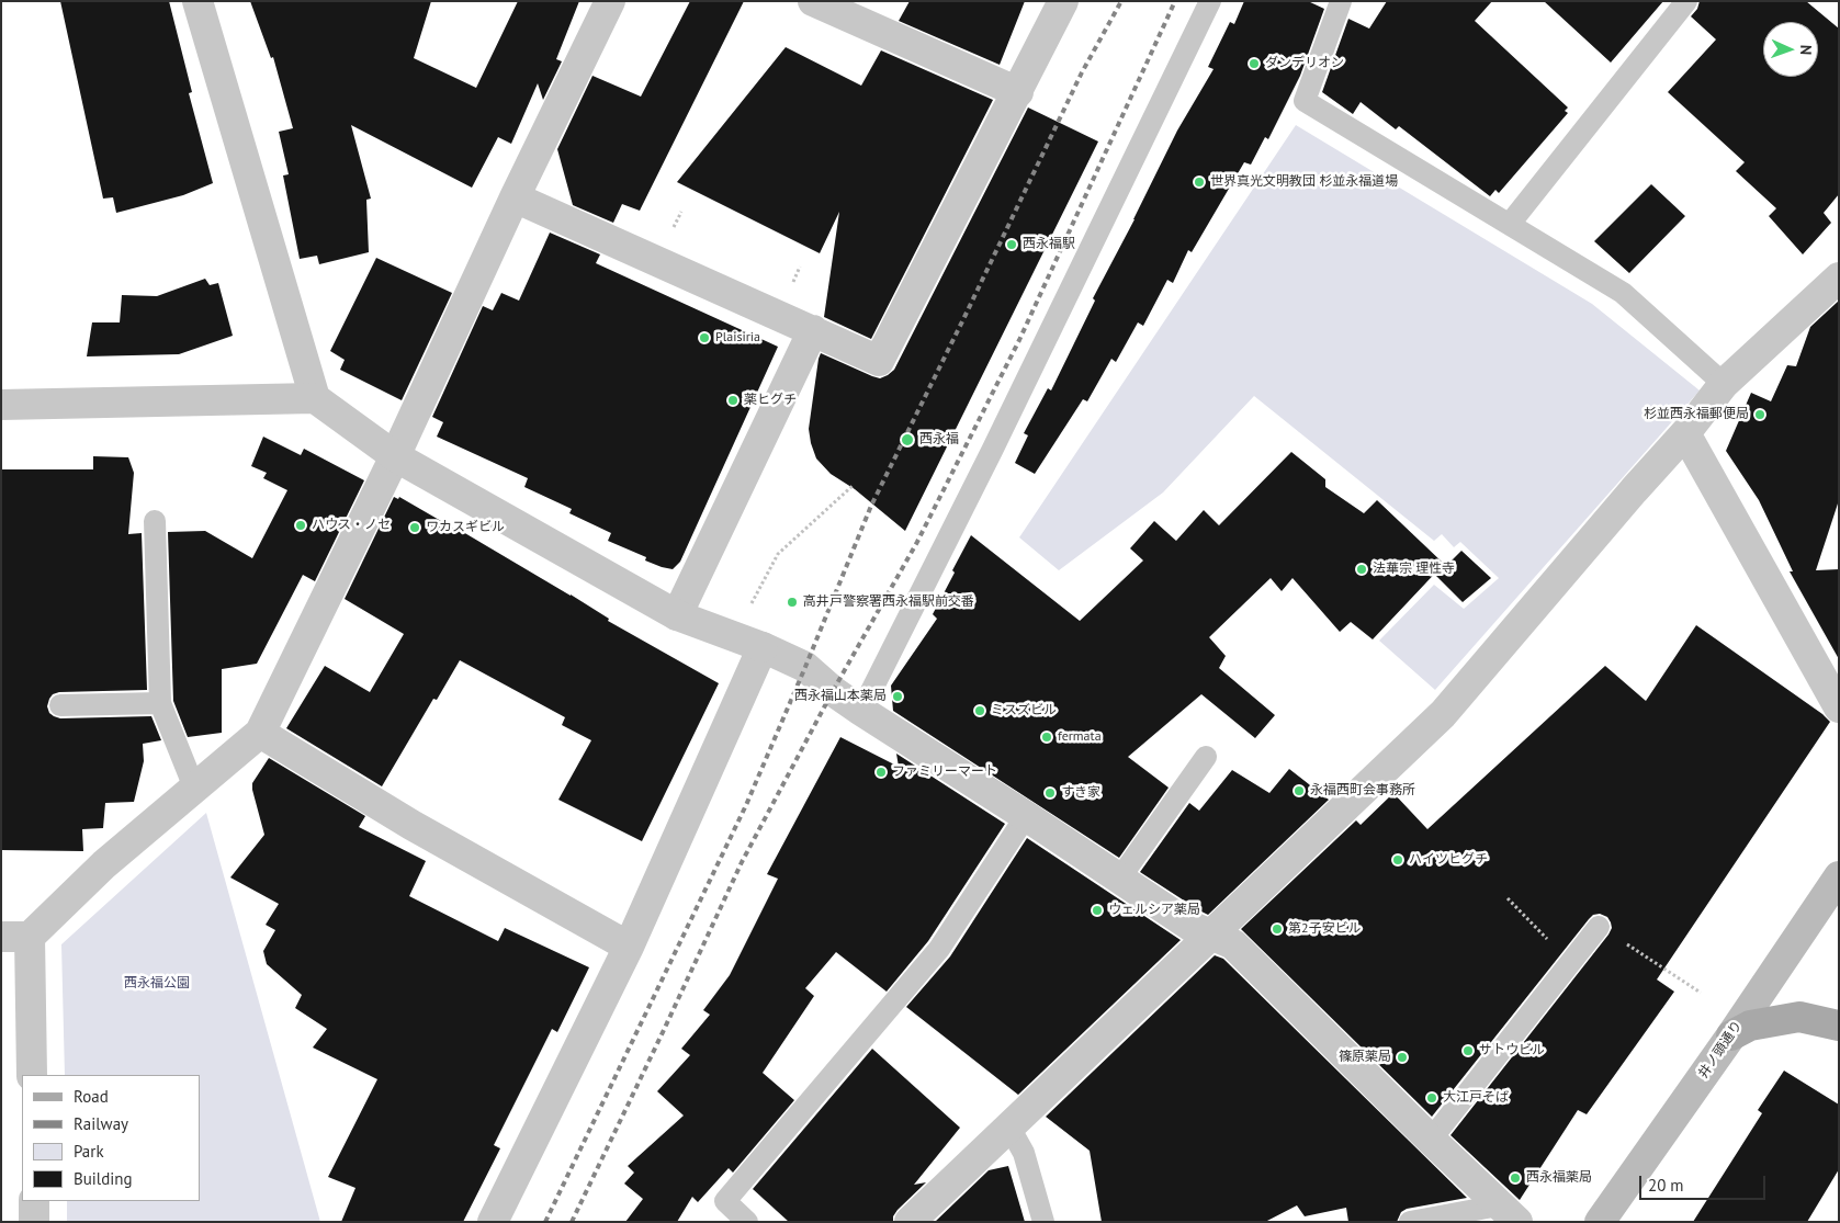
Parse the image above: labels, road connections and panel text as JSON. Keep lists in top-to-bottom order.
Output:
{
  "streets": {
    "main road": ["井ノ頭通り"]
  },
  "parks": ["西永福公園"],
  "places": [
    "ダンデリオン",
    "世界真光文明教団 杉並永福道場",
    "西永福駅",
    "Plaisiria",
    "薬ヒグチ",
    "杉並西永福郵便局",
    "西永福",
    "ハウス・ノセ",
    "ワカスギビル",
    "法華宗 理性寺",
    "高井戸警察署西永福駅前交番",
    "西永福山本薬局",
    "ミスズビル",
    "fermata",
    "ファミリーマート",
    "永福西町会事務所",
    "すき家",
    "ハイツヒグチ",
    "ウェルシア薬局",
    "第2子安ビル",
    "サトウビル",
    "篠原薬局",
    "大江戸そば",
    "西永福薬局"
  ],
  "legend": [
    "Road",
    "Railway",
    "Park",
    "Building"
  ],
  "scale_bar": "20 m",
  "north": "right"
}
